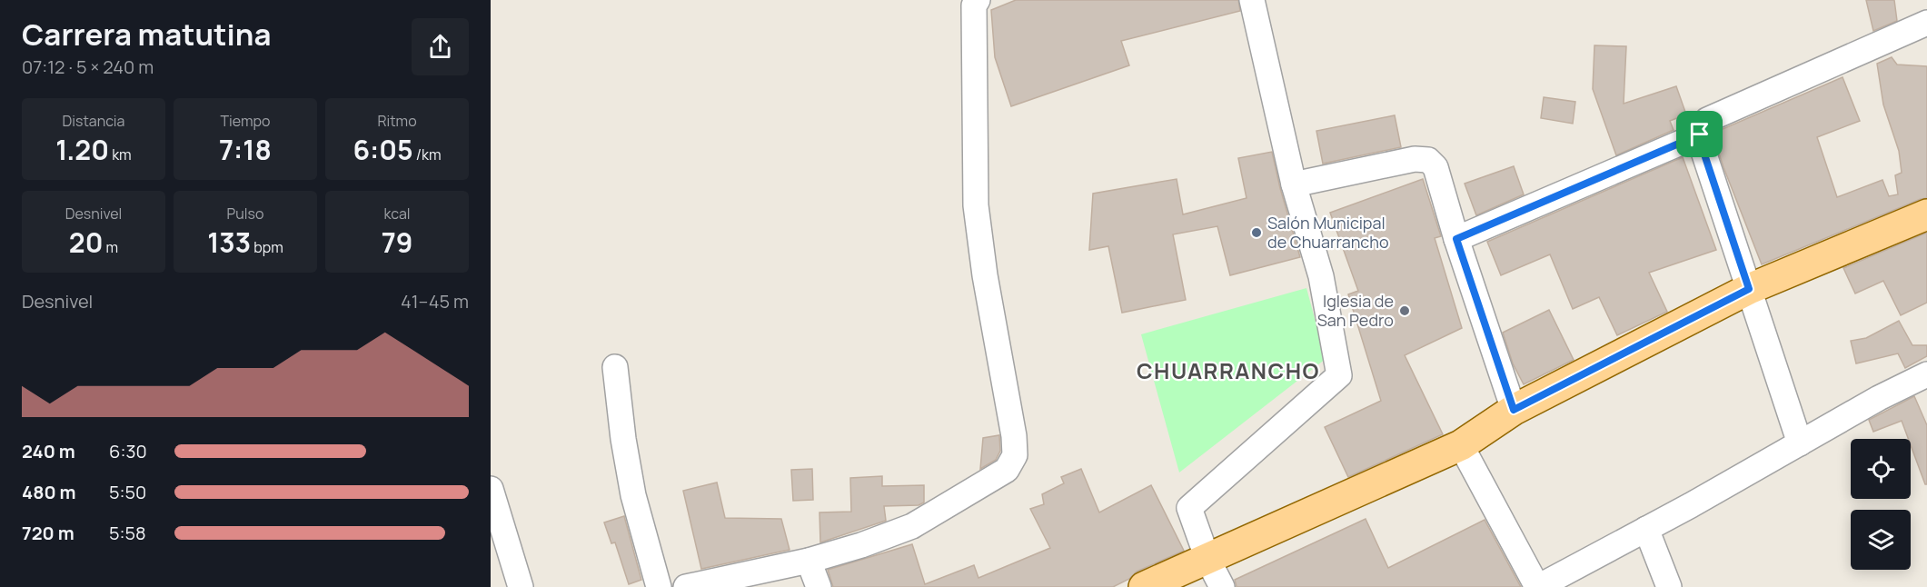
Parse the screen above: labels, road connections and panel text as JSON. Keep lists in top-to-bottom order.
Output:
{
  "districts": ["CHUARRANCHO"],
  "places": ["Salón Municipal de Chuarrancho", "Iglesia de San Pedro"],
  "page": {
    "heading": ["Carrera matutina", "07:12 · 5 × 240 m"],
    "stats": [
      ["Distancia", "1.20 km"],
      ["Tiempo", "7:18"],
      ["Ritmo", "6:05 /km"],
      ["Desnivel", "20 m"],
      ["Pulso", "133 bpm"],
      ["kcal", "79"]
    ],
    "chart": ["Desnivel", "41–45 m"],
    "list": [
      {
        "name": "240 m",
        "note": "6:30"
      },
      {
        "name": "480 m",
        "note": "5:50"
      },
      {
        "name": "720 m",
        "note": "5:58"
      }
    ]
  }
}
